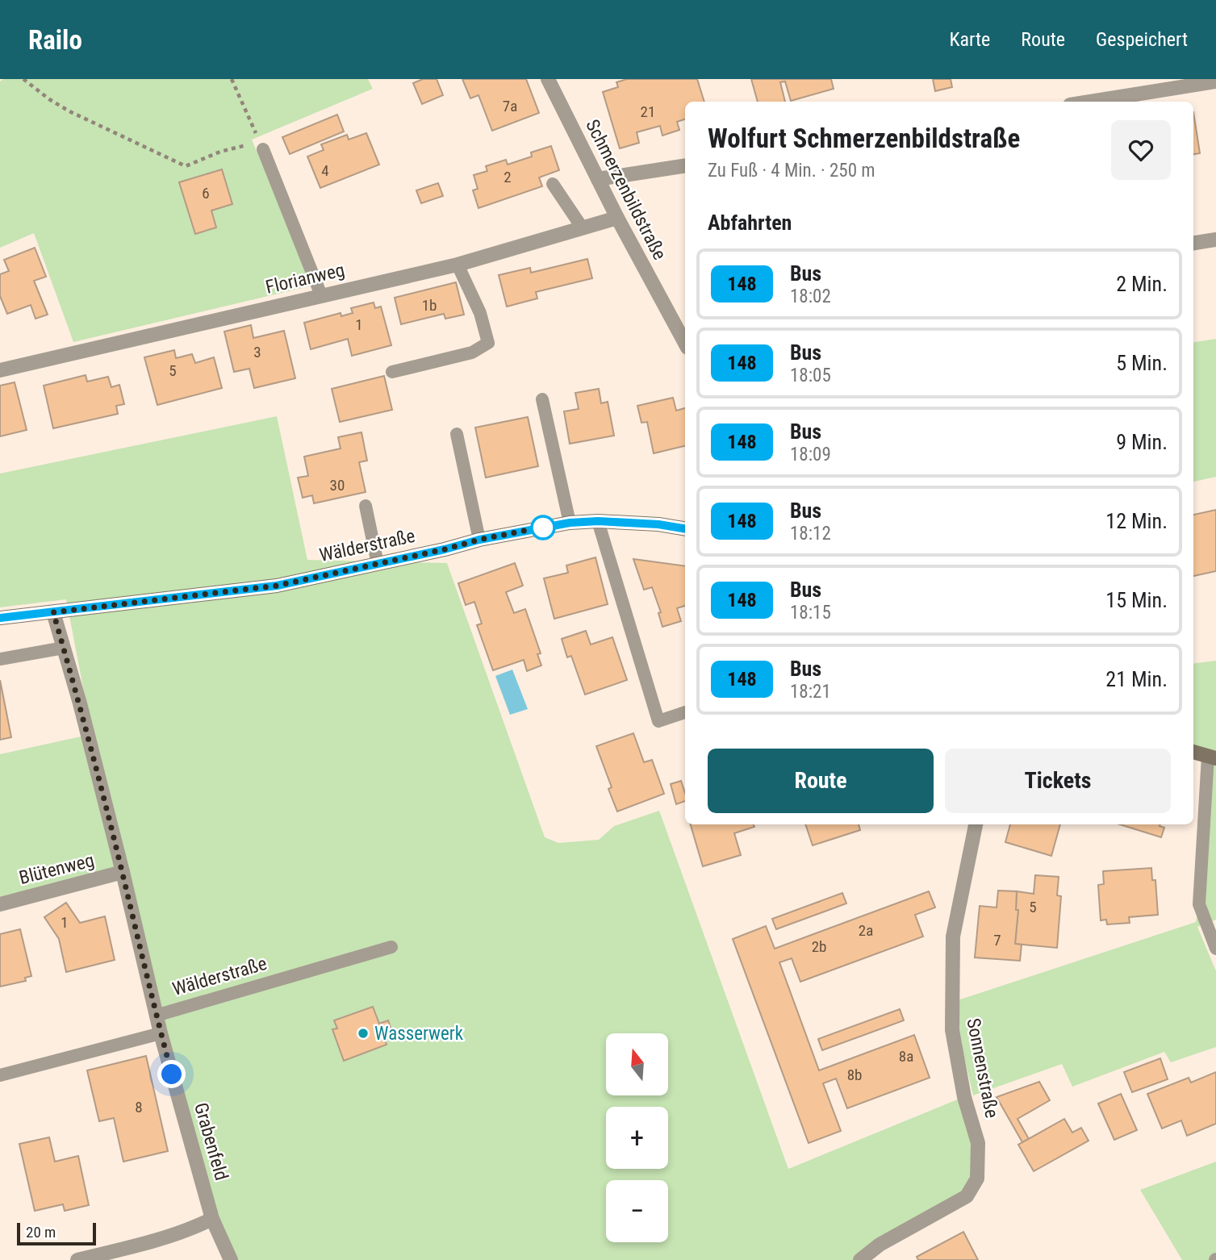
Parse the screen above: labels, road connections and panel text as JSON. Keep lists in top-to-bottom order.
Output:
{
  "streets": {
    "main road": ["Wälderstraße"],
    "street": [
      "Schmerzenbildstraße",
      "Florianweg",
      "Blütenweg",
      "Sonnenstraße",
      "Grabenfeld"
    ]
  },
  "crossings": [
    ["Schmerzenbildstraße", "Florianweg"],
    ["Wälderstraße", "Blütenweg"],
    ["Wälderstraße", "Grabenfeld"]
  ],
  "places": ["Wasserwerk"],
  "lines": ["bus line 148"],
  "house_numbers": [
    "7a",
    "21",
    "4",
    "2",
    "6",
    "1b",
    "1",
    "3",
    "5",
    "30",
    "5",
    "1",
    "2a",
    "7",
    "2b",
    "8a",
    "8b",
    "8"
  ],
  "scale_bar": "20 m",
  "north": "top",
  "page": {
    "header": "Railo",
    "nav": ["Karte", "Route", "Gespeichert"],
    "heading": [
      ["Wolfurt Schmerzenbildstraße", "Zu Fuß · 4 Min. · 250 m"],
      "Abfahrten"
    ],
    "list": [
      {
        "mark": "148",
        "name": "Bus",
        "note": "18:02",
        "value": "2 Min."
      },
      {
        "mark": "148",
        "name": "Bus",
        "note": "18:05",
        "value": "5 Min."
      },
      {
        "mark": "148",
        "name": "Bus",
        "note": "18:09",
        "value": "9 Min."
      },
      {
        "mark": "148",
        "name": "Bus",
        "note": "18:12",
        "value": "12 Min."
      },
      {
        "mark": "148",
        "name": "Bus",
        "note": "18:15",
        "value": "15 Min."
      },
      {
        "mark": "148",
        "name": "Bus",
        "note": "18:21",
        "value": "21 Min."
      }
    ],
    "buttons": ["Route", "Tickets"],
    "map_buttons": ["+", "−"],
    "scale": "20 m"
  }
}
